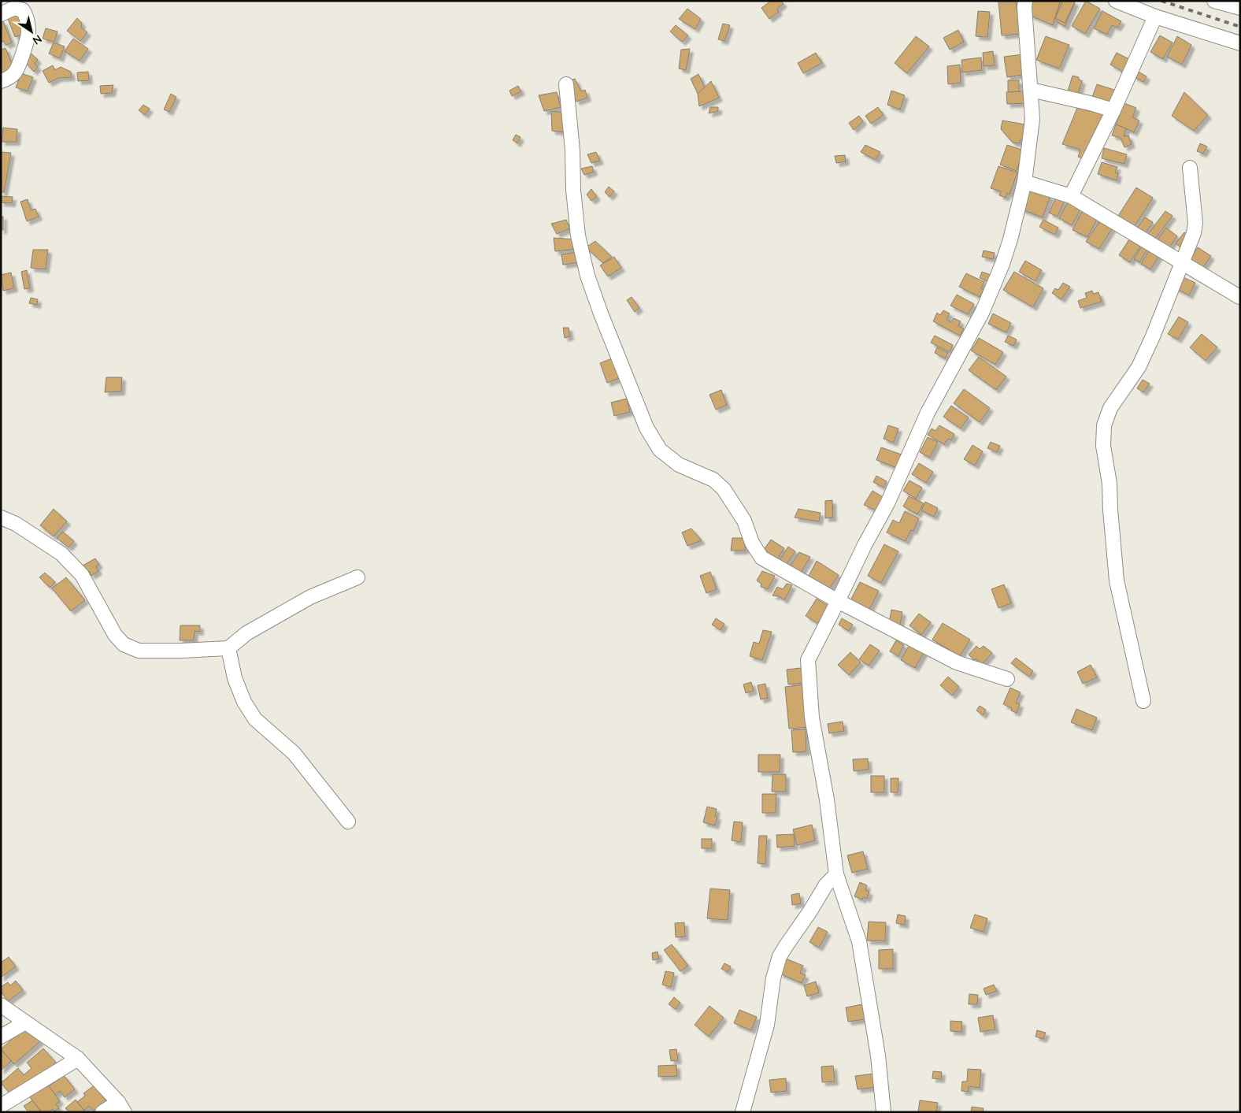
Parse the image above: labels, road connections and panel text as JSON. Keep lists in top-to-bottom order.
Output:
{
  "north": "bottom right"
}
